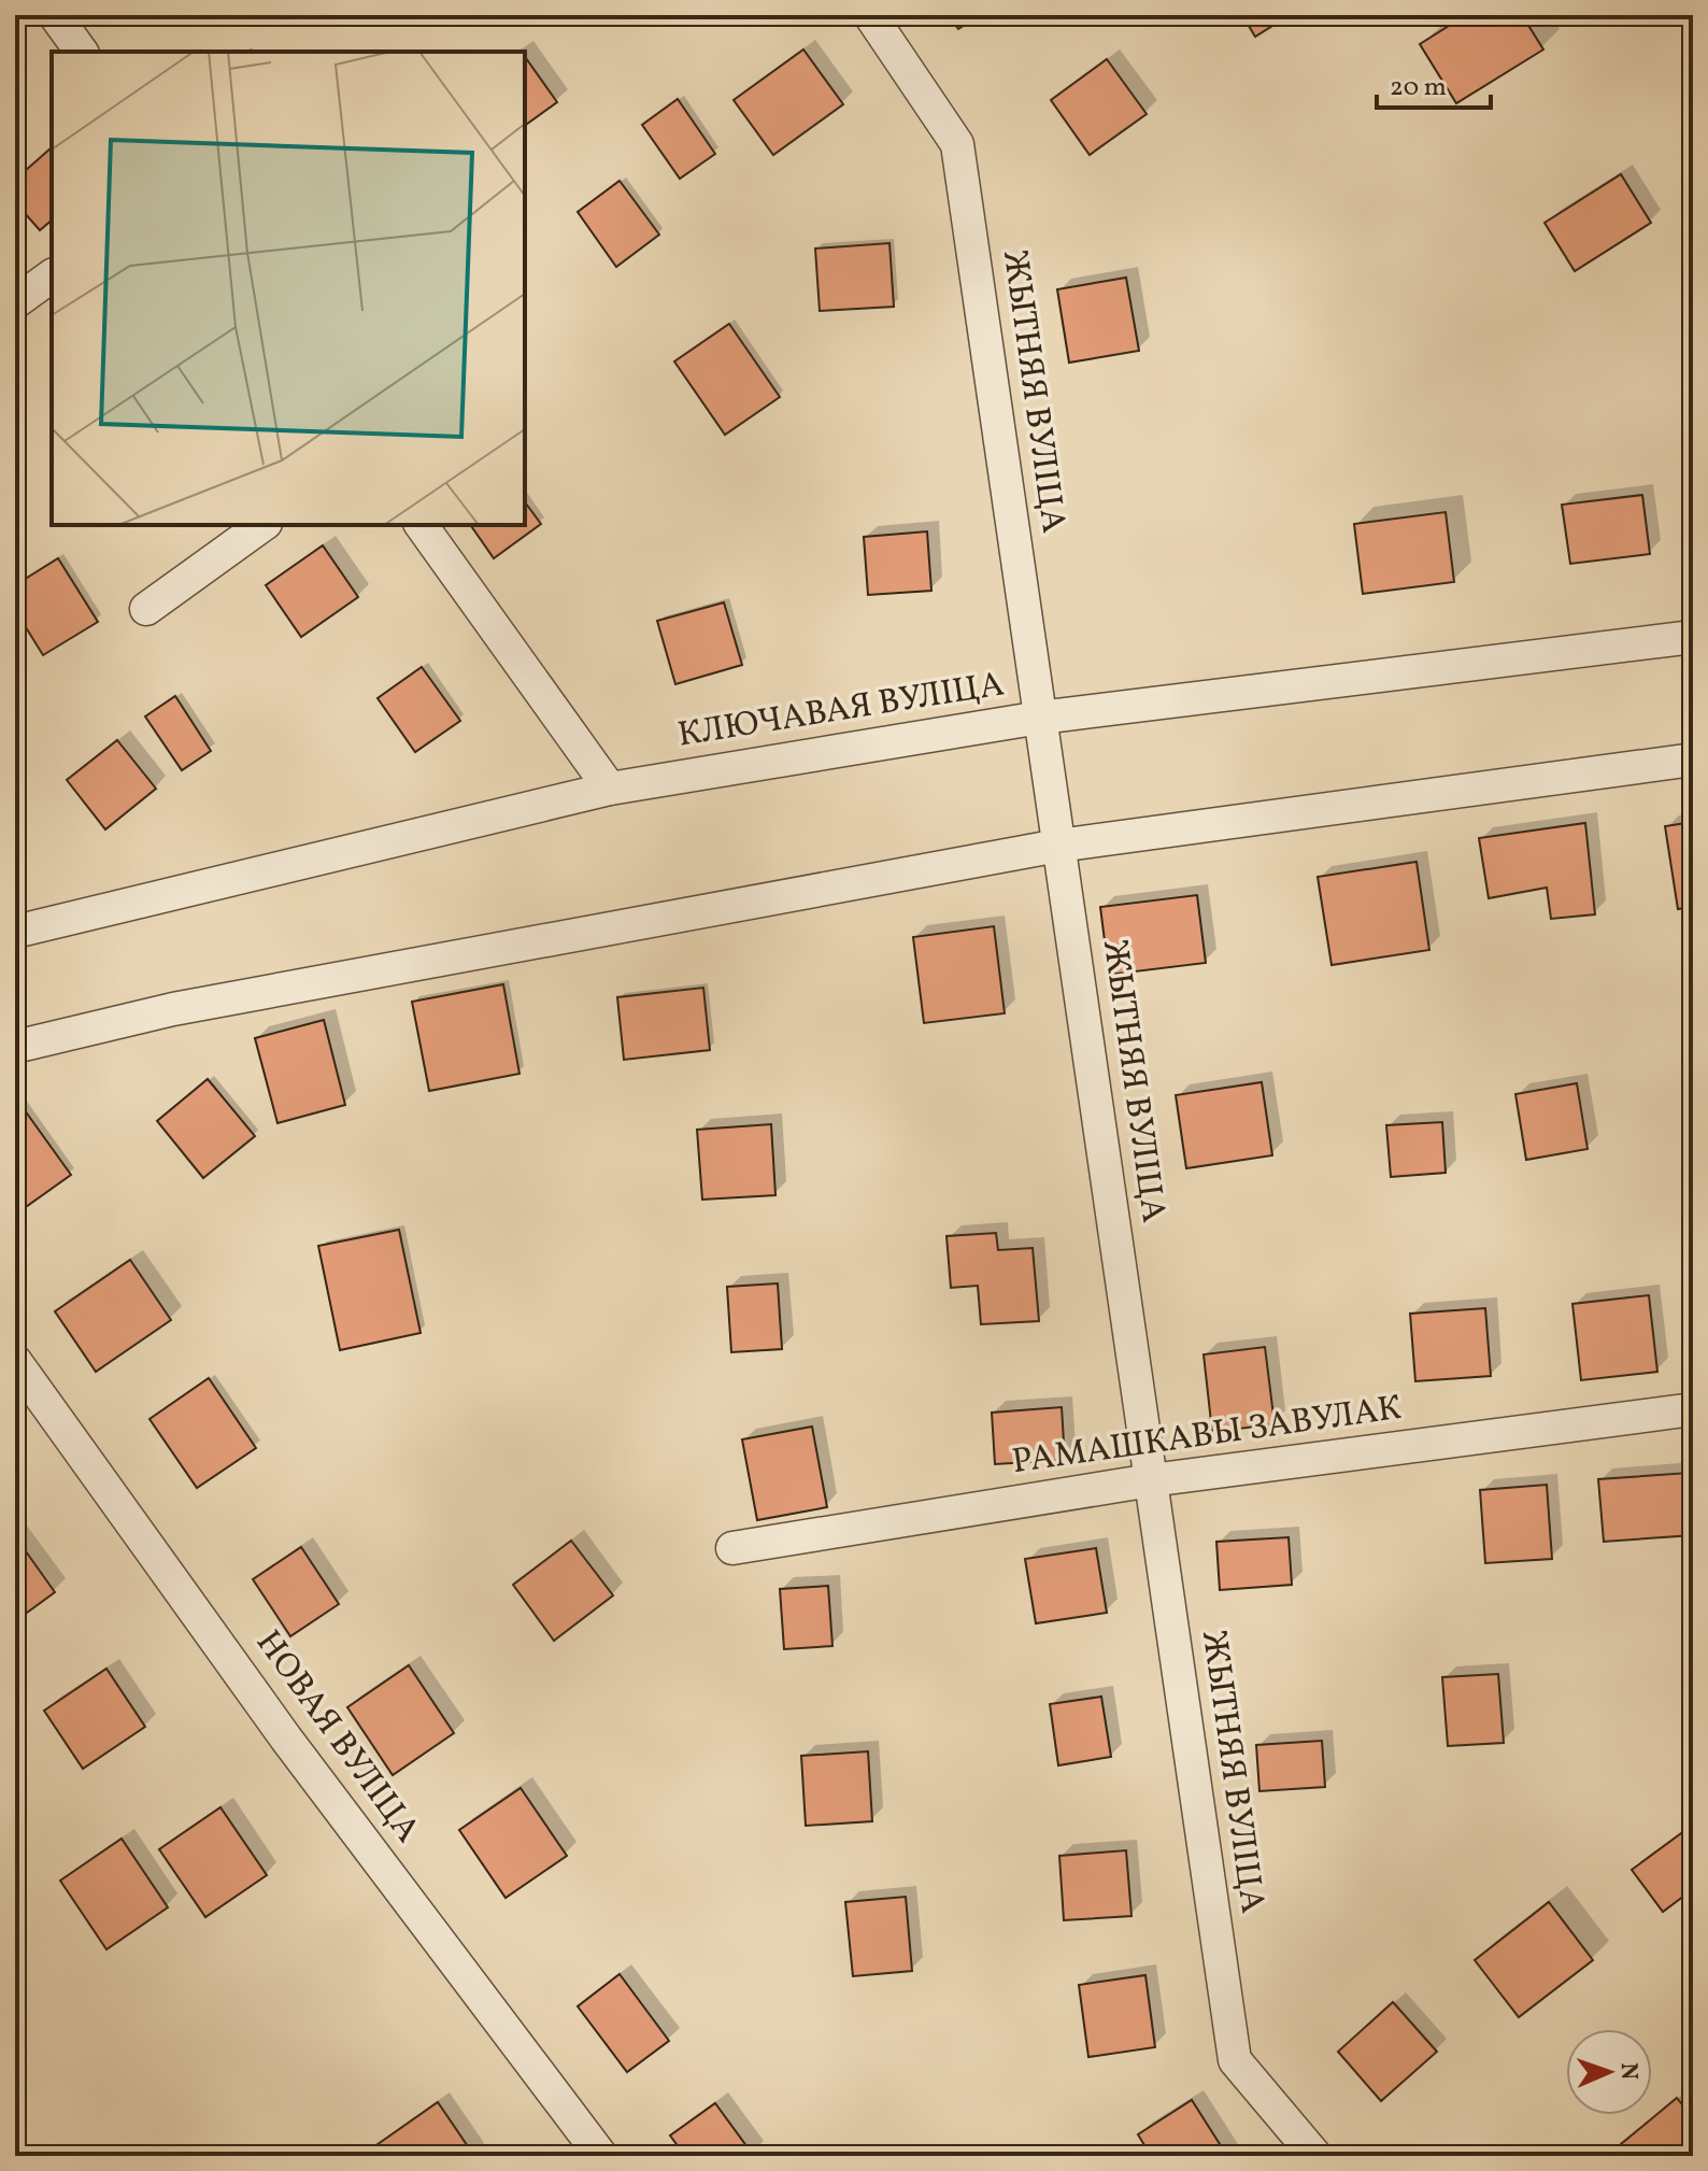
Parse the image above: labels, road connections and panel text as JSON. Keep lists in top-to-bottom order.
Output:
{
  "streets": {
    "street": [
      "ЖЫТНЯЯ ВУЛІЦА",
      "КЛЮЧАВАЯ ВУЛІЦА",
      "РАМАШКАВЫ ЗАВУЛАК",
      "НОВАЯ ВУЛІЦА"
    ]
  },
  "crossings": [
    ["ЖЫТНЯЯ ВУЛІЦА", "КЛЮЧАВАЯ ВУЛІЦА"],
    ["ЖЫТНЯЯ ВУЛІЦА", "РАМАШКАВЫ ЗАВУЛАК"]
  ],
  "scale_bar": "20 m",
  "north": "right"
}
